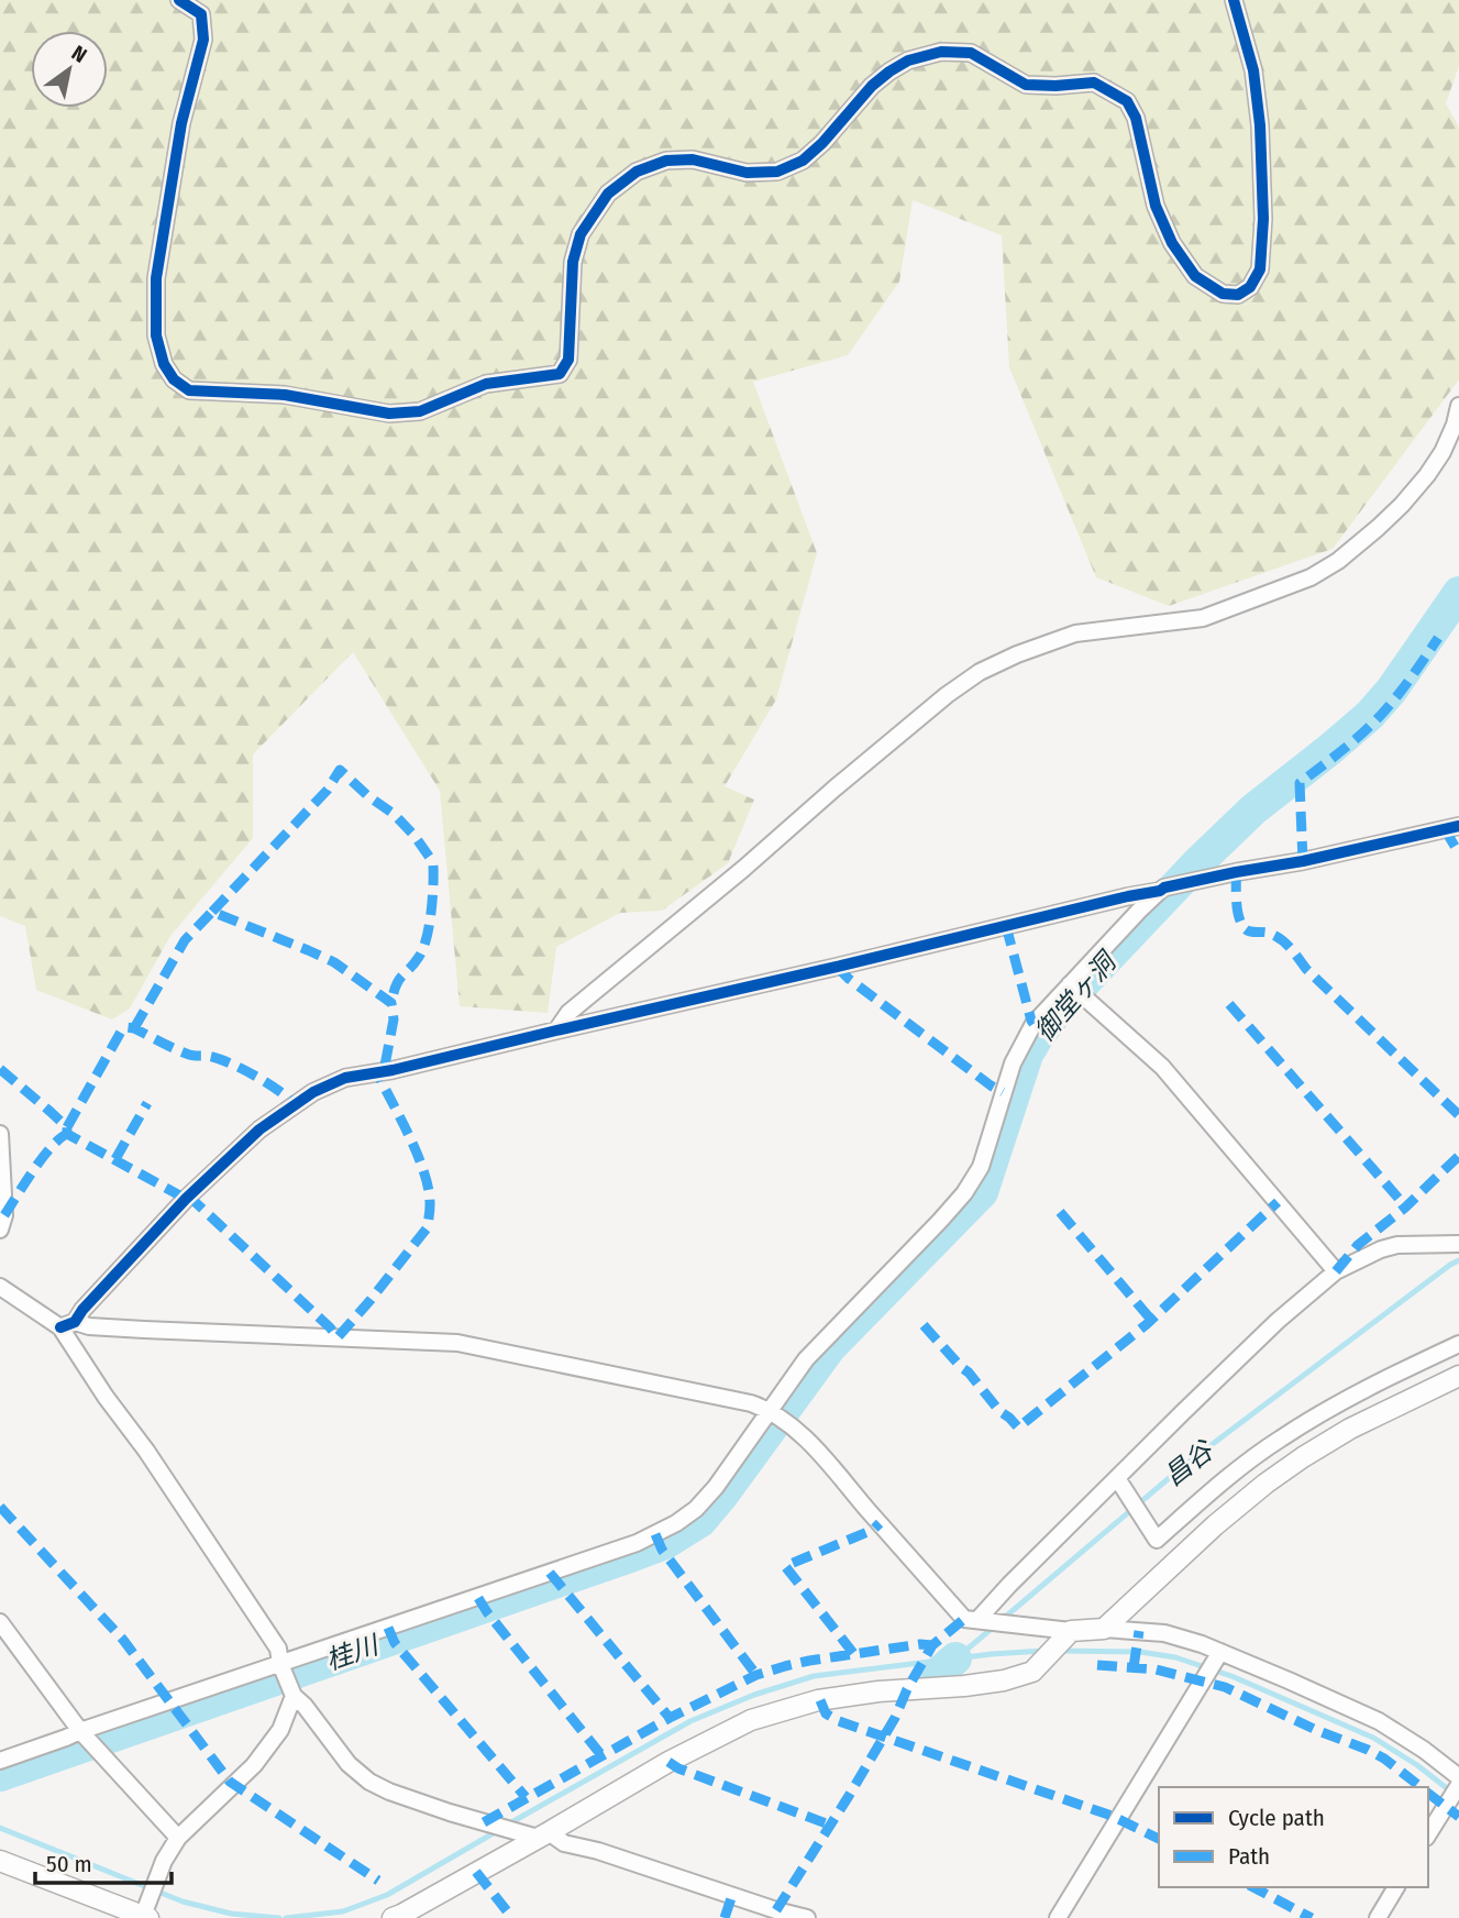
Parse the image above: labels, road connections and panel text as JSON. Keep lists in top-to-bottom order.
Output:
{
  "water": ["御堂ヶ洞", "昌谷", "桂川"],
  "legend": ["Cycle path", "Path"],
  "scale_bar": "50 m",
  "north": "top right"
}
